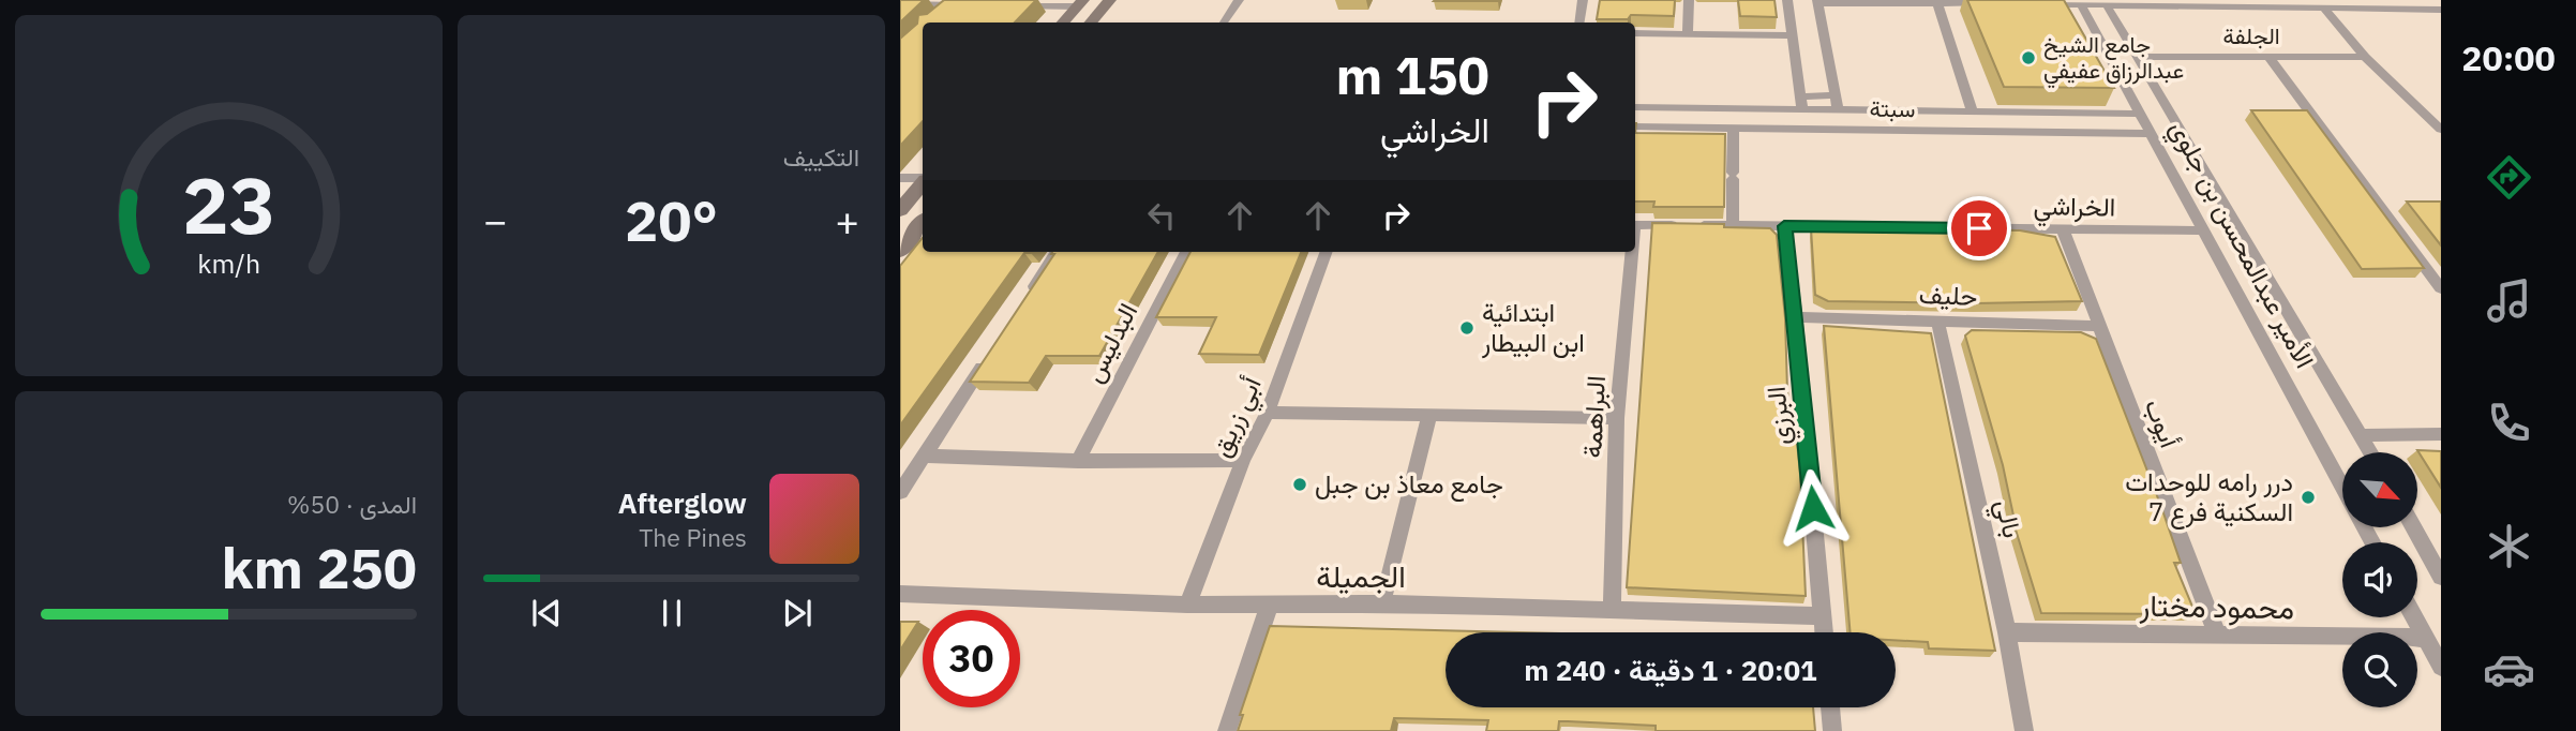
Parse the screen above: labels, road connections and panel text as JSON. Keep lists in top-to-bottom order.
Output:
{
  "streets": {
    "street": [
      "الجلفة",
      "سبتة",
      "الخراشي",
      "الأمير عبدالمحسن بن جلوي",
      "حليف",
      "البدليس",
      "البرزي",
      "أبي زريق",
      "البراهمة",
      "أيوب",
      "بالي",
      "الجميلة",
      "محمود مختار"
    ]
  },
  "crossings": [
    ["الجلفة", "الأمير عبدالمحسن بن جلوي"],
    ["سبتة", "الأمير عبدالمحسن بن جلوي"],
    ["الخراشي", "الأمير عبدالمحسن بن جلوي"],
    ["الخراشي", "البرزي"],
    ["الخراشي", "أيوب"],
    ["حليف", "البرزي"],
    ["حليف", "أيوب"],
    ["حليف", "بالي"],
    ["البرزي", "الجميلة"],
    ["أبي زريق", "الجميلة"],
    ["البراهمة", "الجميلة"],
    ["أيوب", "محمود مختار"],
    ["بالي", "محمود مختار"]
  ],
  "places": [
    "جامع الشيخ عبدالرزاق عفيفي",
    "ابتدائية ابن البيطار",
    "جامع معاذ بن جبل",
    "درر رامه للوحدات السكنية فرع 7"
  ],
  "north": "bottom right",
  "page": {
    "tabs": "20:00",
    "tile": [
      "التكييف",
      ["المدى · 50%", "250 km"]
    ],
    "turn": ["150 m", "الخراشي"],
    "heat": ["−", "20°", "+"],
    "song": ["Afterglow", "The Pines"],
    "limit": "30",
    "trip": "20:01 · 1 دقيقة · 240 m",
    "gauge": ["23", "km/h"]
  }
}
